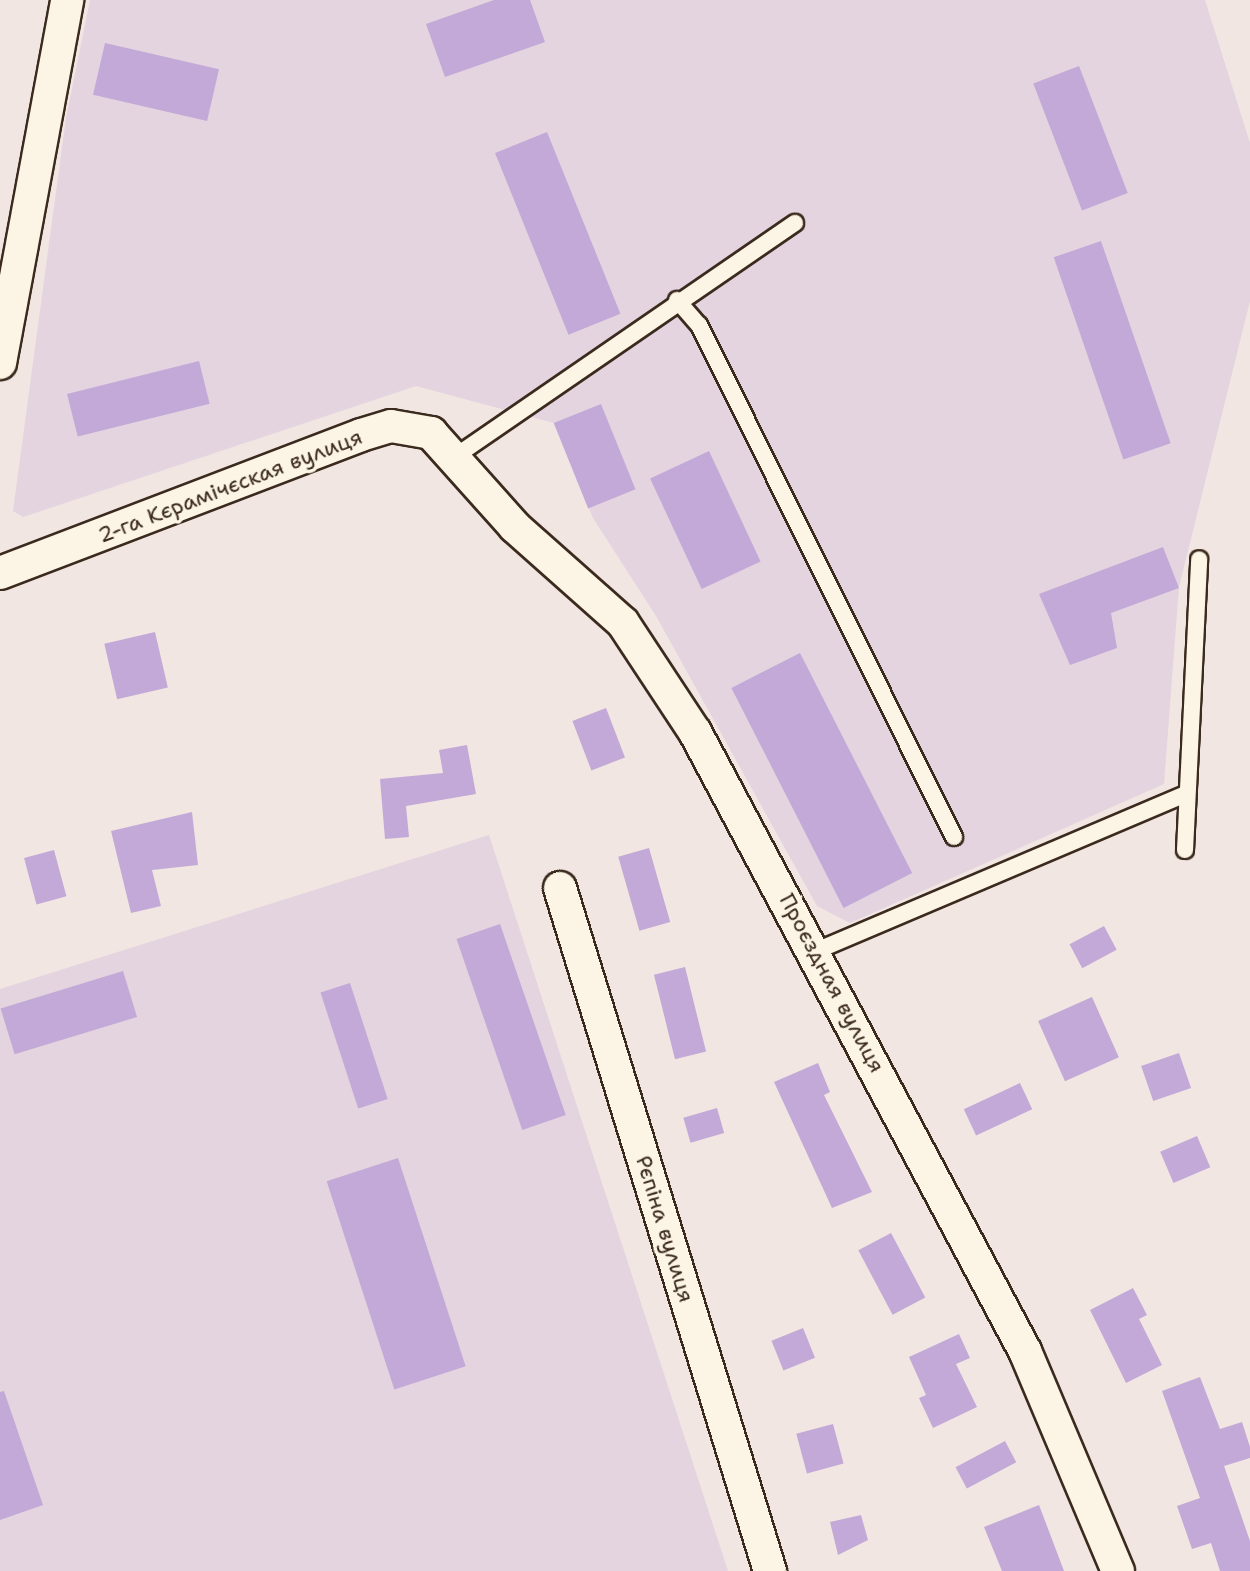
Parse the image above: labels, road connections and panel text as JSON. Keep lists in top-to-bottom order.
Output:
{
  "streets": {
    "street": ["2-га Кєрамічєская вулиця", "Проєздная вулиця", "Рєпіна вулиця"]
  },
  "crossings": [
    ["2-га Кєрамічєская вулиця", "Проєздная вулиця"]
  ]
}
